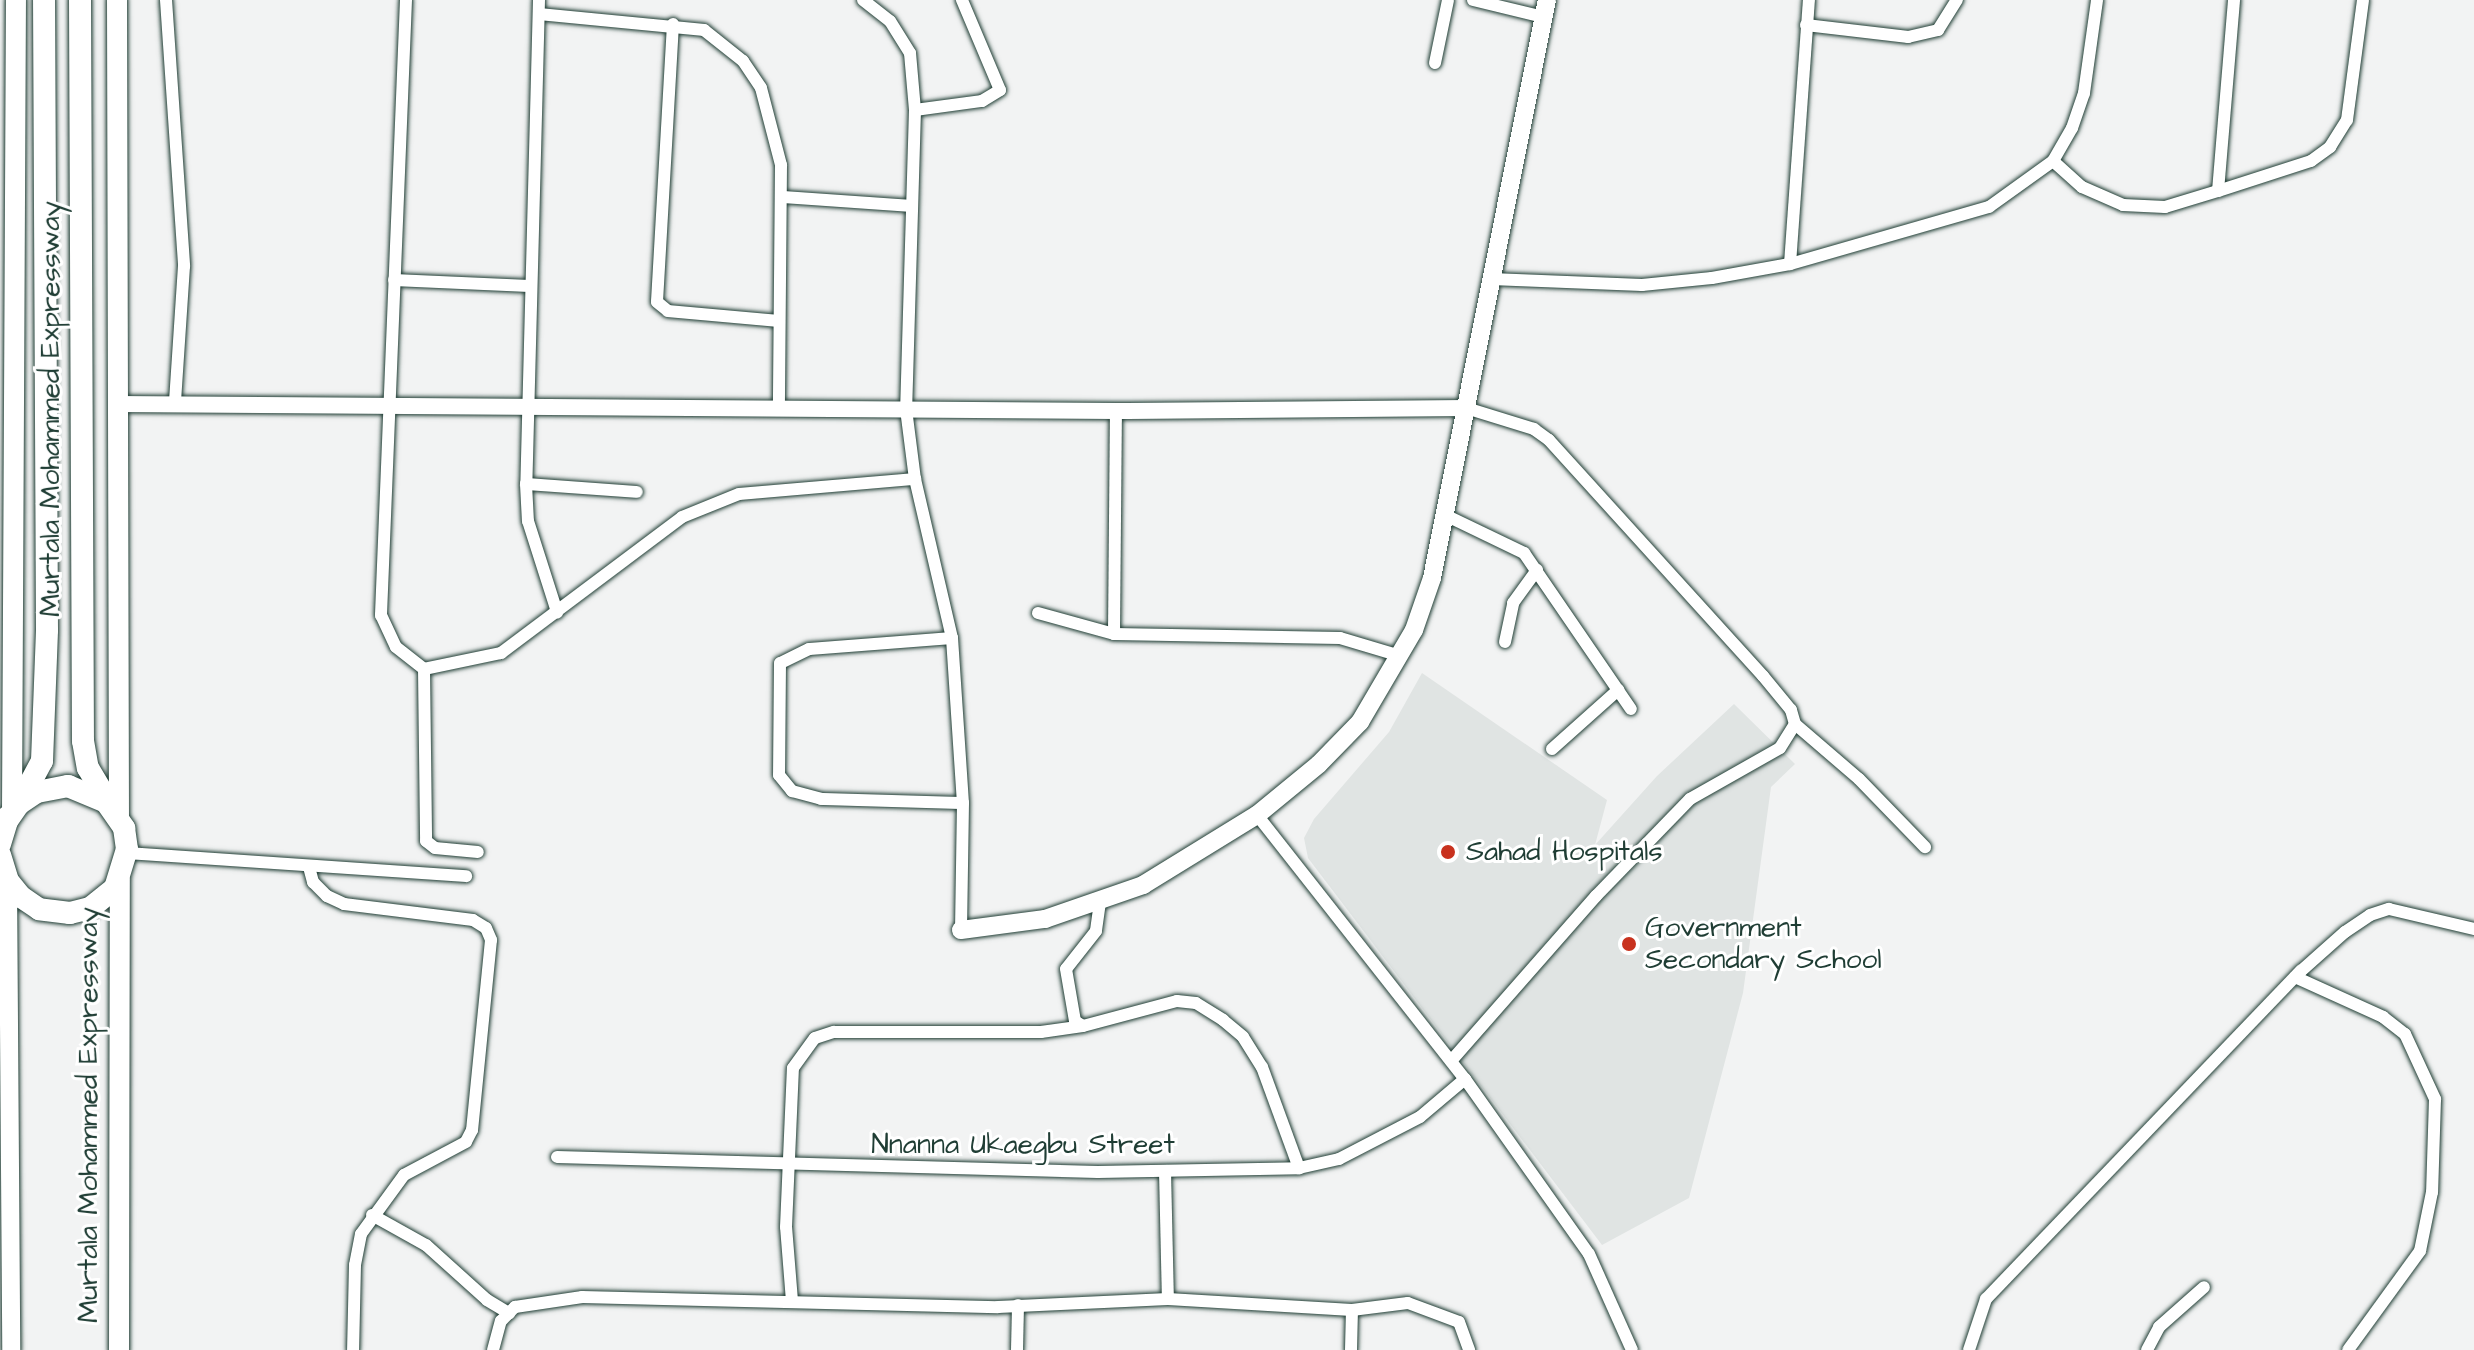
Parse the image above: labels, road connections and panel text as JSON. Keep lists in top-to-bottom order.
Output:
{
  "streets": {
    "highway": ["Murtala Mohammed Expressway"],
    "street": ["Nnanna Ukaegbu Street"]
  },
  "places": ["Sahad Hospitals", "Government Secondary School"]
}
